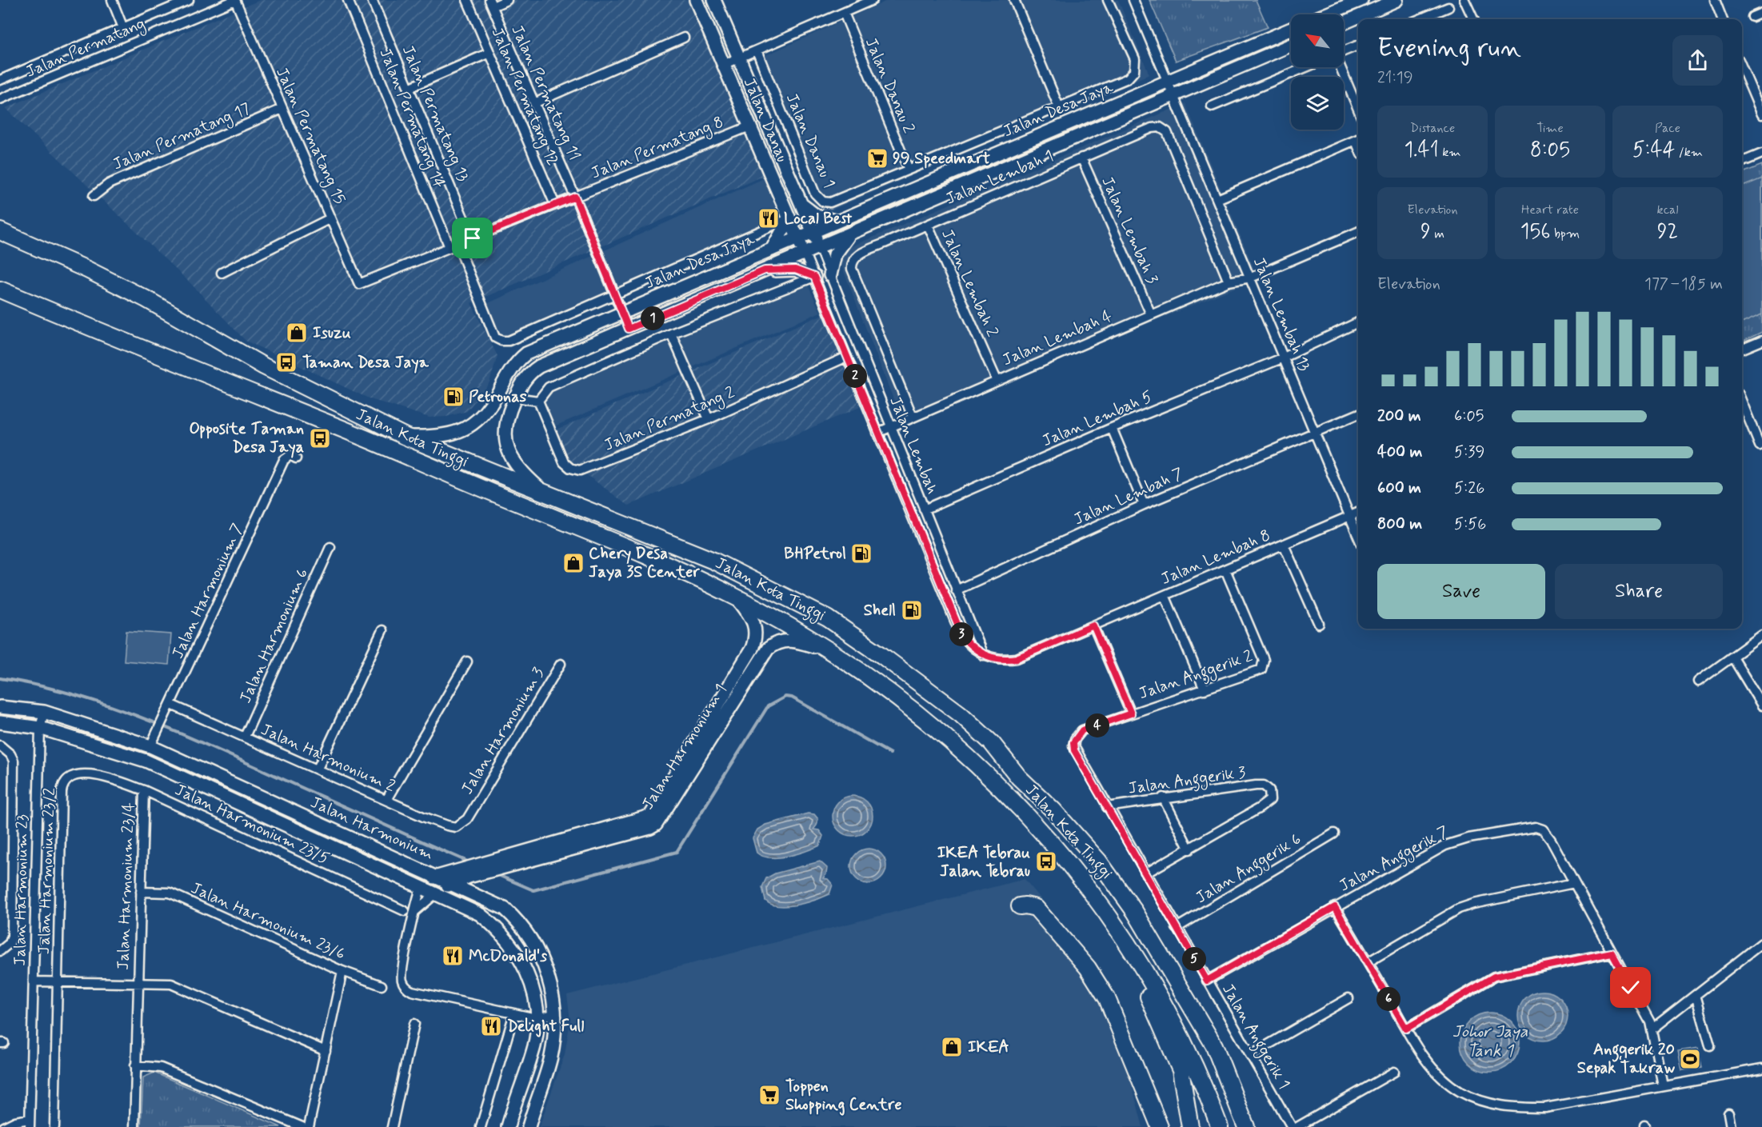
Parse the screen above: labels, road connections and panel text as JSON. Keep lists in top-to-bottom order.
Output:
{
  "streets": {
    "highway": ["Jalan Kota Tinggi"],
    "main road": [
      "Jalan Desa Jaya",
      "Jalan Danau",
      "Jalan Harmonium 1",
      "Jalan Harmonium"
    ],
    "street": [
      "Jalan Permatang",
      "Jalan Danau 2",
      "Jalan Permatang 11",
      "Jalan Permatang 12",
      "Jalan Permatang 13",
      "Jalan Permatang 14",
      "Jalan Permatang 15",
      "Jalan Permatang 17",
      "Jalan Danau 1",
      "Jalan Permatang 8",
      "Jalan Lembah 1",
      "Jalan Lembah 3",
      "Jalan Lembah 2",
      "Jalan Lembah 13",
      "Jalan Lembah 4",
      "Jalan Permatang 2",
      "Jalan Lembah 5",
      "Jalan Lembah",
      "Jalan Lembah 7",
      "Jalan Lembah 8",
      "Jalan Harmonium 7",
      "Jalan Harmonium 6",
      "Jalan Anggerik 2",
      "Jalan Harmonium 3",
      "Jalan Harmonium 2",
      "Jalan Anggerik 3",
      "Jalan Harmonium 23/5",
      "Jalan Anggerik 7",
      "Jalan Anggerik 6",
      "Jalan Harmonium 23/2",
      "Jalan Harmonium 23/4",
      "Jalan Harmonium 23",
      "Jalan Harmonium 23/6",
      "Jalan Anggerik 1"
    ]
  },
  "crossings": [
    ["Jalan Permatang", "Jalan Permatang 15"],
    ["Jalan Danau 2", "Jalan Danau 1"],
    ["Jalan Permatang 11", "Jalan Desa Jaya"],
    ["Jalan Permatang 11", "Jalan Permatang 14"],
    ["Jalan Permatang 11", "Jalan Permatang 8"],
    ["Jalan Permatang 12", "Jalan Permatang 8"],
    ["Jalan Desa Jaya", "Jalan Danau"],
    ["Jalan Desa Jaya", "Jalan Lembah 13"],
    ["Jalan Desa Jaya", "Jalan Kota Tinggi"],
    ["Jalan Desa Jaya", "Jalan Lembah"],
    ["Jalan Permatang 13", "Jalan Permatang 8"],
    ["Jalan Permatang 14", "Jalan Permatang 8"],
    ["Jalan Danau", "Jalan Permatang 8"],
    ["Jalan Danau", "Jalan Lembah"],
    ["Jalan Permatang 15", "Jalan Permatang 17"],
    ["Jalan Permatang 15", "Jalan Permatang 8"],
    ["Jalan Lembah 1", "Jalan Lembah 3"],
    ["Jalan Lembah 1", "Jalan Lembah 2"],
    ["Jalan Lembah 1", "Jalan Lembah 4"],
    ["Jalan Lembah 3", "Jalan Lembah 4"],
    ["Jalan Lembah 2", "Jalan Lembah 4"],
    ["Jalan Lembah 13", "Jalan Lembah 4"],
    ["Jalan Lembah 13", "Jalan Lembah 5"],
    ["Jalan Lembah 13", "Jalan Lembah 7"],
    ["Jalan Lembah 13", "Jalan Lembah 8"],
    ["Jalan Lembah 4", "Jalan Lembah"],
    ["Jalan Permatang 2", "Jalan Lembah"],
    ["Jalan Lembah 5", "Jalan Lembah"],
    ["Jalan Kota Tinggi", "Jalan Harmonium 1"],
    ["Jalan Lembah", "Jalan Lembah 7"],
    ["Jalan Lembah 8", "Jalan Anggerik 2"],
    ["Jalan Harmonium 7", "Jalan Harmonium 2"],
    ["Jalan Harmonium 7", "Jalan Harmonium"],
    ["Jalan Harmonium 6", "Jalan Harmonium 2"],
    ["Jalan Anggerik 2", "Jalan Anggerik 1"],
    ["Jalan Harmonium 3", "Jalan Harmonium 2"],
    ["Jalan Harmonium 1", "Jalan Harmonium"],
    ["Jalan Anggerik 3", "Jalan Anggerik 1"],
    ["Jalan Harmonium 23/5", "Jalan Harmonium 23/2"],
    ["Jalan Harmonium 23/5", "Jalan Harmonium 23/4"],
    ["Jalan Harmonium", "Jalan Harmonium 23"],
    ["Jalan Anggerik 7", "Jalan Anggerik 1"],
    ["Jalan Anggerik 6", "Jalan Anggerik 1"],
    ["Jalan Harmonium 23/4", "Jalan Harmonium 23/6"]
  ],
  "water": ["Johor Jaya Tank 1"],
  "places": {
    "supermarket": ["99 Speedmart", "Toppen Shopping Centre"],
    "restaurant": ["Local Best", "McDonald's", "Delight Full"],
    "shop": ["Isuzu", "Chery Desa Jaya 3S Center", "IKEA"],
    "bus stop": ["Taman Desa Jaya", "Opposite Taman Desa Jaya", "IKEA Tebrau Jalan Tebrau"],
    "fuel station": ["Petronas", "BHPetrol", "Shell"],
    "sports": ["Anggerik 20 Sepak Takraw"]
  },
  "north": "top left",
  "page": {
    "heading": ["Evening run", "21:19"],
    "stats": [
      ["Distance", "1.41 km"],
      ["Time", "8:05"],
      ["Pace", "5:44 /km"],
      ["Elevation", "9 m"],
      ["Heart rate", "156 bpm"],
      ["kcal", "92"]
    ],
    "chart": ["Elevation", "177–185 m"],
    "pins": [
      "1",
      "2",
      "3",
      "4",
      "5",
      "6"
    ],
    "list": [
      {
        "name": "200 m",
        "note": "6:05"
      },
      {
        "name": "400 m",
        "note": "5:39"
      },
      {
        "name": "600 m",
        "note": "5:26"
      },
      {
        "name": "800 m",
        "note": "5:56"
      }
    ],
    "buttons": ["Save", "Share"]
  }
}
